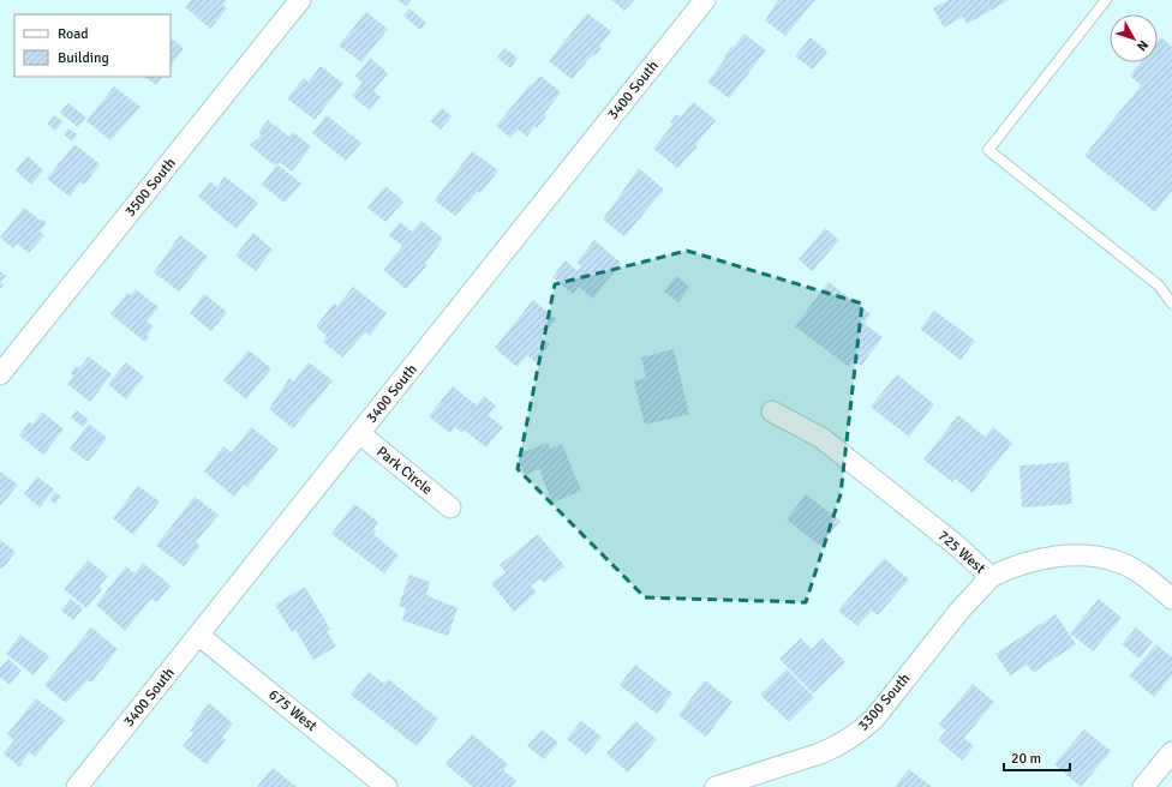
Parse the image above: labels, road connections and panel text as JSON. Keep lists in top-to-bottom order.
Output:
{
  "streets": {
    "street": [
      "3400 South",
      "3500 South",
      "Park Circle",
      "725 West",
      "3300 South",
      "675 West"
    ]
  },
  "crossings": [
    ["3400 South", "Park Circle"],
    ["3400 South", "675 West"],
    ["725 West", "3300 South"]
  ],
  "legend": ["Road", "Building"],
  "scale_bar": "20 m",
  "north": "bottom right"
}
